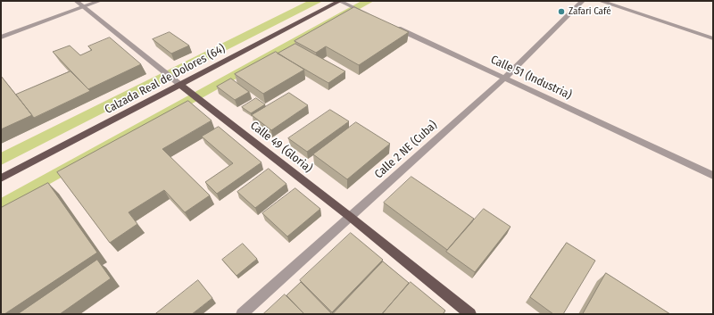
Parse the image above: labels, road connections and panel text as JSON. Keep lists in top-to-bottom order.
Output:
{
  "streets": {
    "main road": ["Calzada Real de Dolores (64)", "Calle 49 (Gloria)"],
    "street": ["Calle 51 (Industria)", "Calle 2 NE (Cuba)"]
  },
  "crossings": [
    ["Calle 51 (Industria)", "Calle 2 NE (Cuba)"],
    ["Calzada Real de Dolores (64)", "Calle 49 (Gloria)"],
    ["Calle 49 (Gloria)", "Calle 2 NE (Cuba)"]
  ],
  "places": ["Zafari Café"]
}
